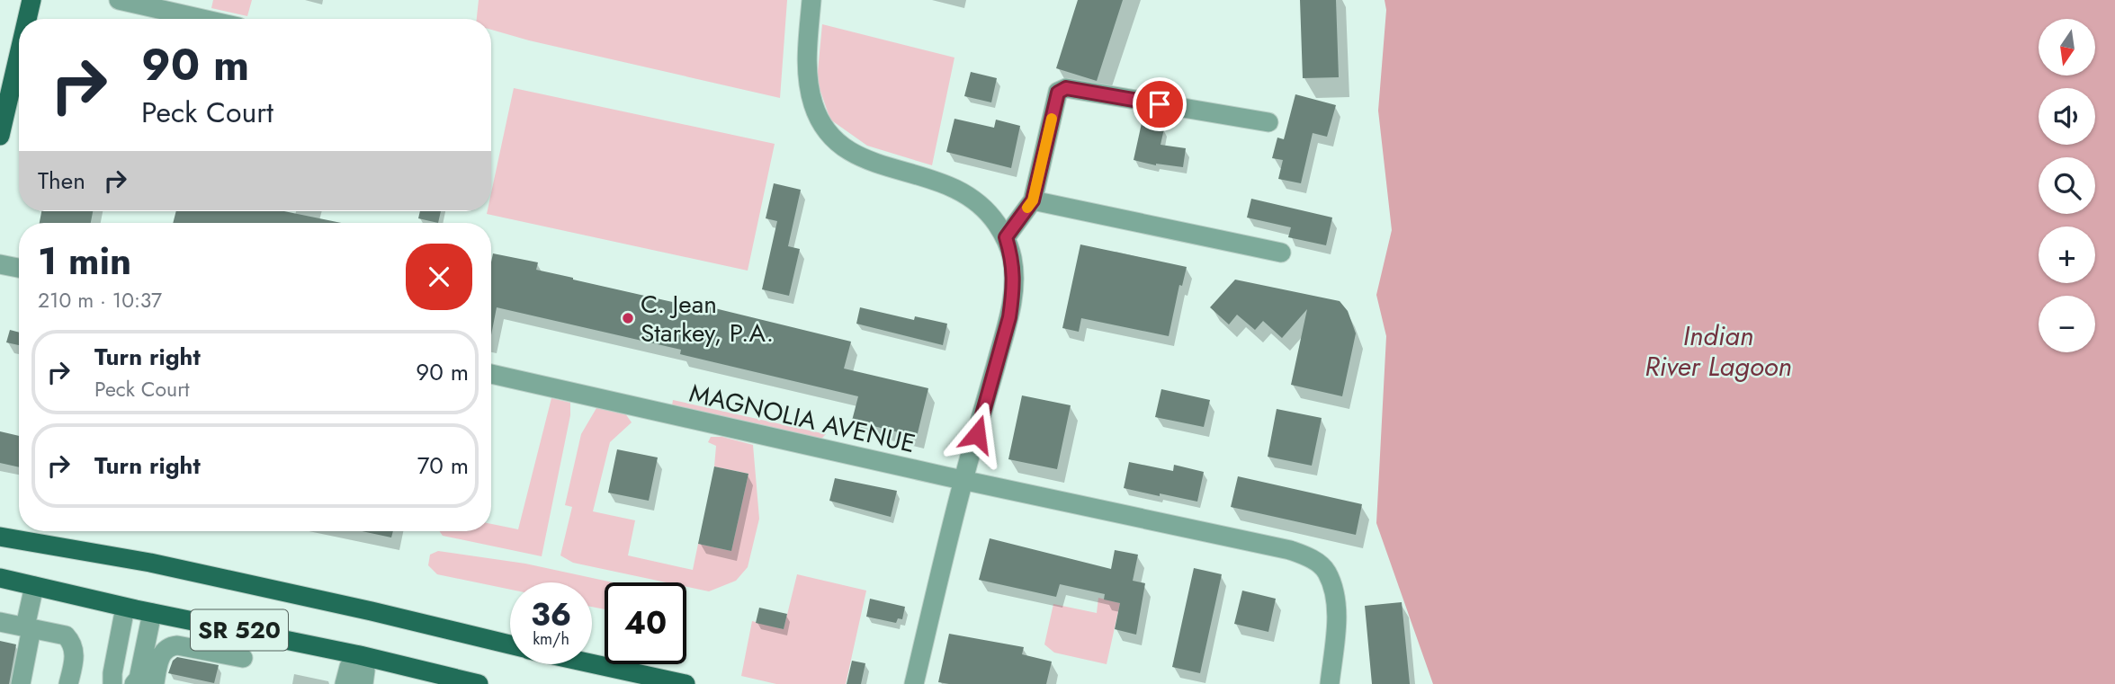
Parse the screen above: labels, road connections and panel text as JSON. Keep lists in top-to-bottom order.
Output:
{
  "streets": {
    "main road": ["SR 520"],
    "street": ["MAGNOLIA AVENUE"]
  },
  "water": ["Indian River Lagoon"],
  "places": ["C. Jean Starkey, P.A."],
  "north": "bottom",
  "page": {
    "map_buttons": ["+", "−"],
    "turn": ["90 m", "Peck Court"],
    "then": "Then",
    "heading": ["1 min", "210 m · 10:37"],
    "list": [
      {
        "name": "Turn right",
        "note": "Peck Court",
        "value": "90 m"
      },
      {
        "name": "Turn right",
        "value": "70 m"
      }
    ],
    "speed": "36 km/h",
    "limit": "40"
  }
}
